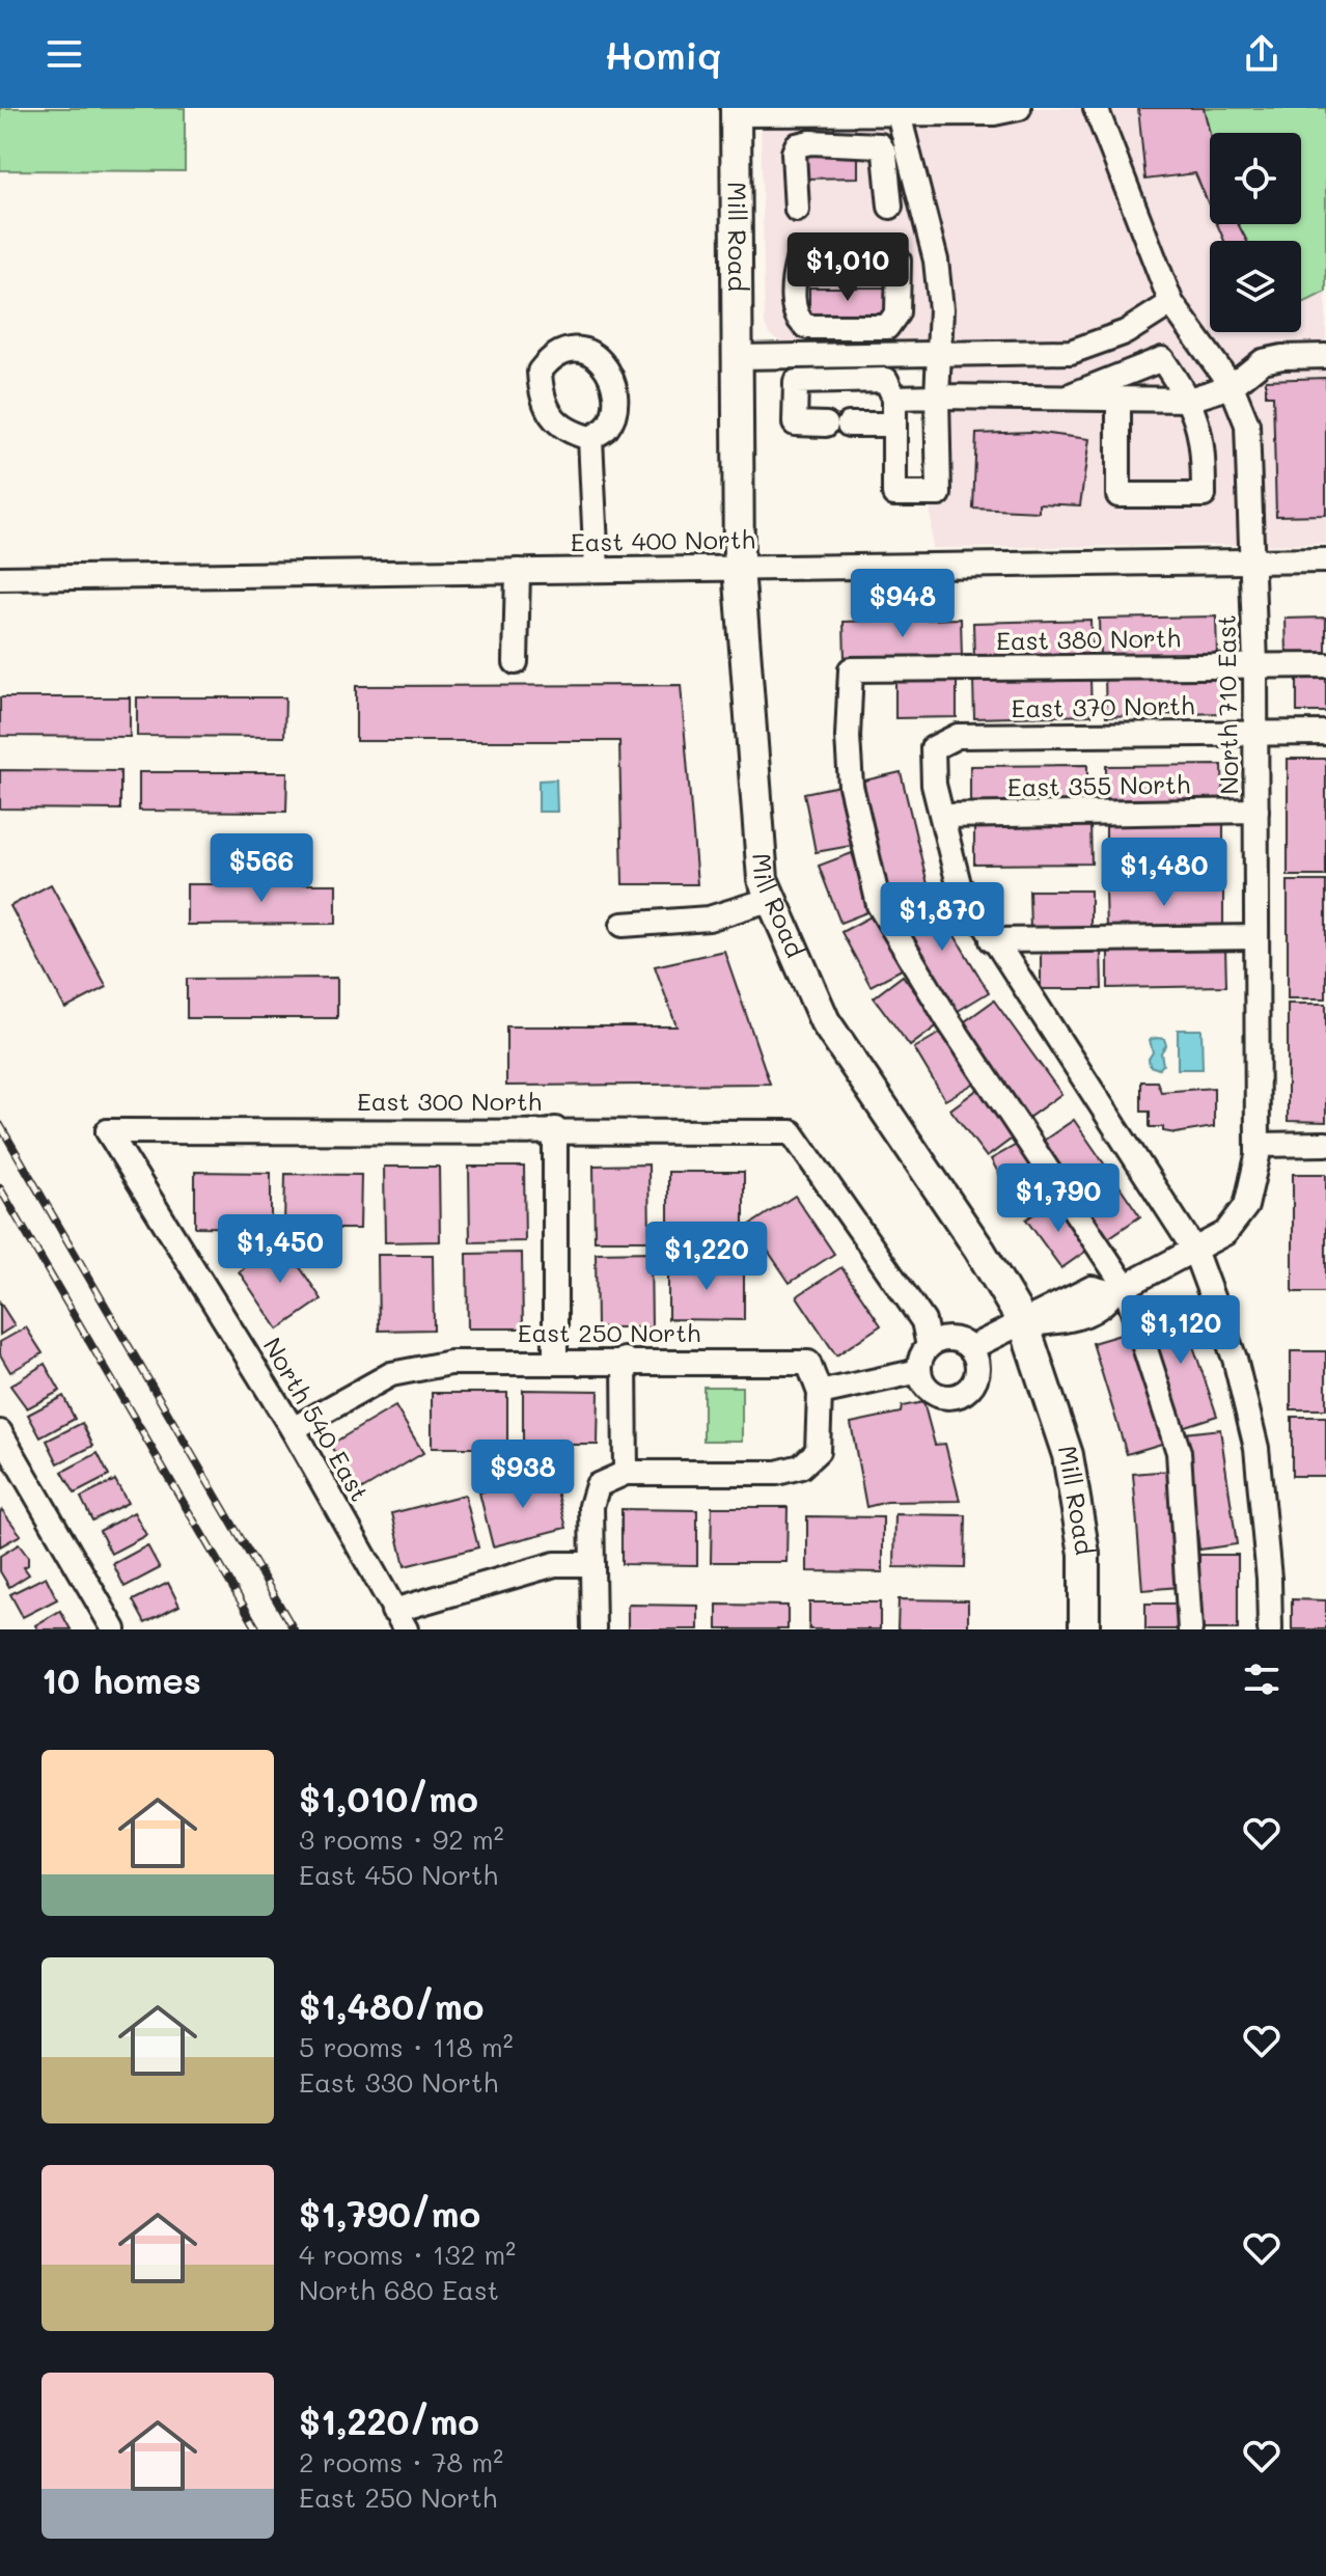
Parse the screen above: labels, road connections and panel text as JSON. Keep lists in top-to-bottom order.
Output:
{
  "streets": {
    "main road": ["Mill Road"],
    "street": [
      "East 400 North",
      "East 380 North",
      "North 710 East",
      "East 370 North",
      "East 355 North",
      "East 300 North",
      "East 250 North",
      "North 540 East"
    ]
  },
  "crossings": [
    ["Mill Road", "East 400 North"],
    ["Mill Road", "North 710 East"],
    ["East 400 North", "North 710 East"],
    ["East 380 North", "North 710 East"],
    ["North 710 East", "East 370 North"],
    ["North 710 East", "East 355 North"],
    ["East 370 North", "East 355 North"],
    ["East 300 North", "North 540 East"],
    ["East 250 North", "North 540 East"]
  ],
  "page": {
    "header": "Homiq",
    "price": [
      "$1,010",
      "$948",
      "$566",
      "$1,480",
      "$1,870",
      "$1,790",
      "$1,450",
      "$1,220",
      "$1,120",
      "$938"
    ],
    "heading": "10 homes",
    "list": [
      {
        "name": "$1,010/mo",
        "note": "3 rooms · 92 m² · East 450 North"
      },
      {
        "name": "$1,480/mo",
        "note": "5 rooms · 118 m² · East 330 North"
      },
      {
        "name": "$1,790/mo",
        "note": "4 rooms · 132 m² · North 680 East"
      },
      {
        "name": "$1,220/mo",
        "note": "2 rooms · 78 m² · East 250 North"
      }
    ]
  }
}
